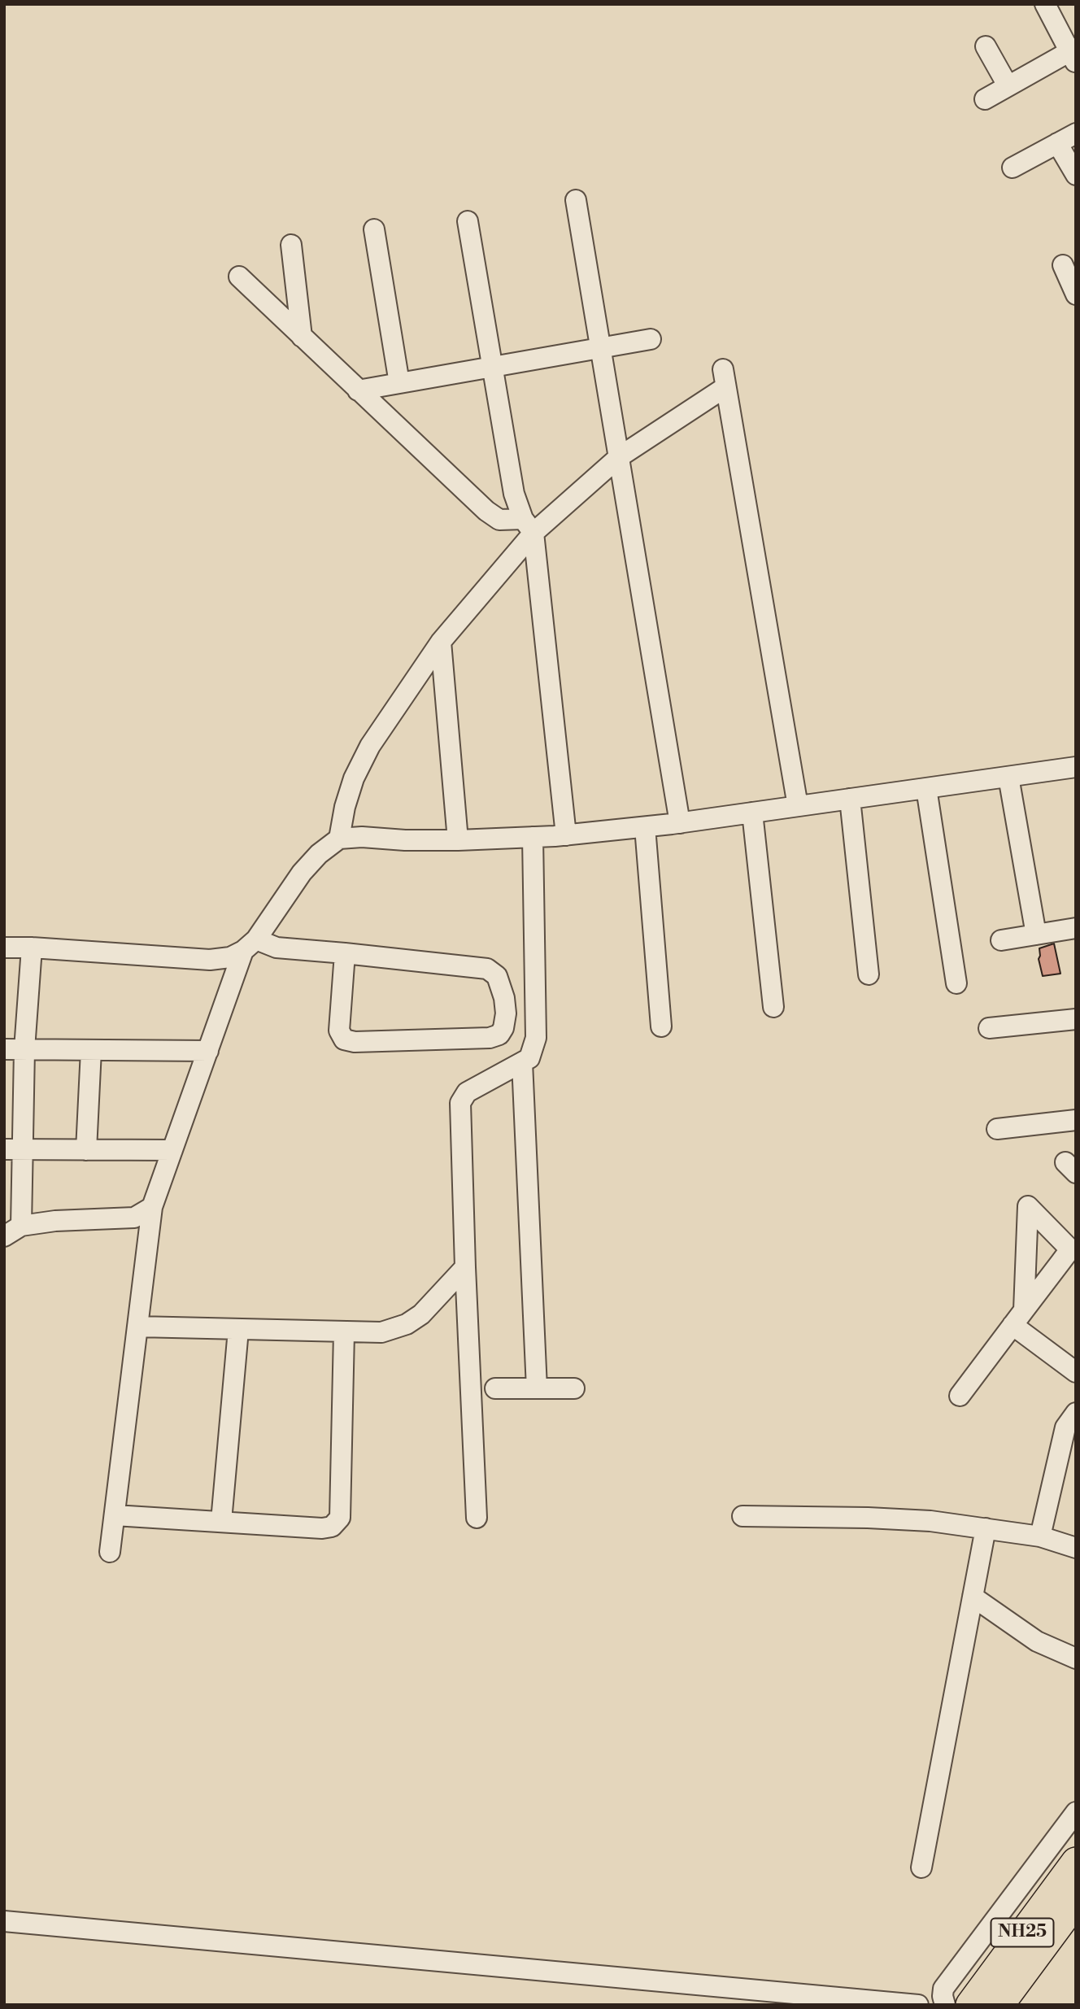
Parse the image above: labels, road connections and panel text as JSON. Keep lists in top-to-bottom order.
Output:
{
  "streets": {
    "highway": ["NH25"]
  }
}
